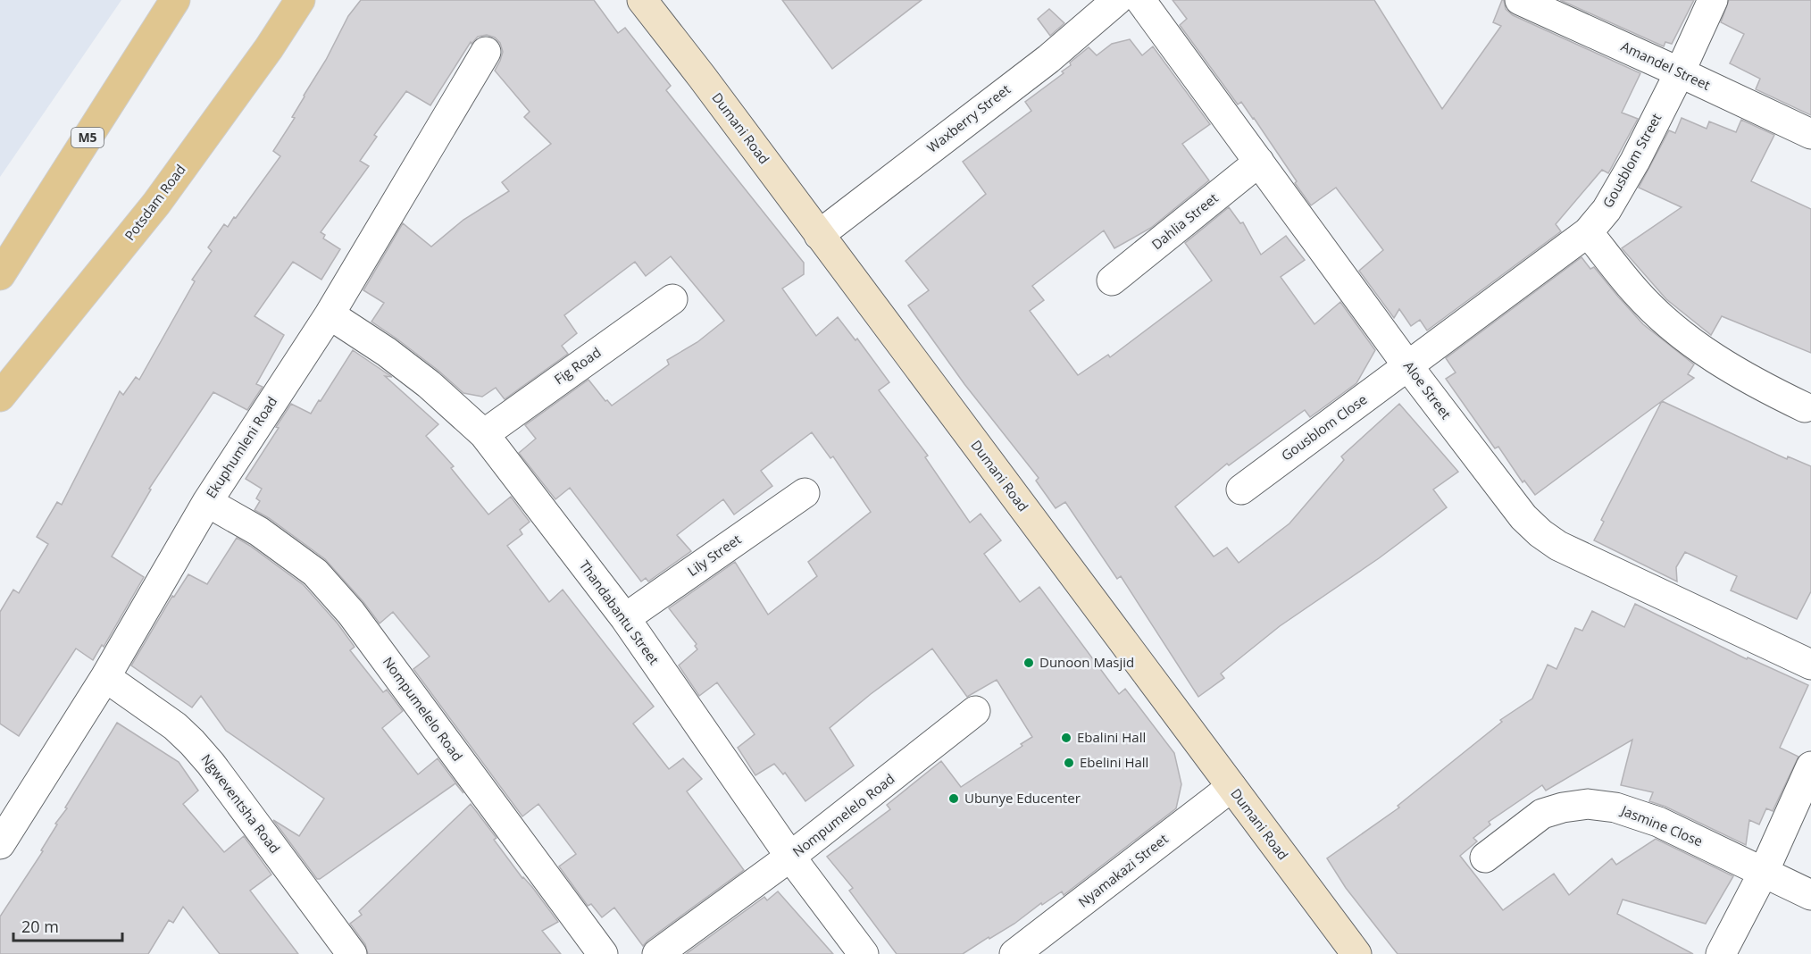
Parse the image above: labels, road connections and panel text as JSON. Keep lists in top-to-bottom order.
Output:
{
  "streets": {
    "main road": ["M5", "Potsdam Road"],
    "street": [
      "Amandel Street",
      "Waxberry Street",
      "Dumani Road",
      "Gousblom Street",
      "Dahlia Street",
      "Fig Road",
      "Aloe Street",
      "Gousblom Close",
      "Ekuphumleni Road",
      "Lily Street",
      "Thandabantu Street",
      "Nompumelelo Road",
      "Ngweventsha Road",
      "Jasmine Close",
      "Nyamakazi Street"
    ]
  },
  "crossings": [
    ["Amandel Street", "Gousblom Street"],
    ["Waxberry Street", "Dumani Road"],
    ["Dumani Road", "Nyamakazi Street"],
    ["Gousblom Street", "Aloe Street"],
    ["Gousblom Street", "Gousblom Close"],
    ["Dahlia Street", "Aloe Street"],
    ["Fig Road", "Thandabantu Street"],
    ["Aloe Street", "Gousblom Close"],
    ["Ekuphumleni Road", "Thandabantu Street"],
    ["Ekuphumleni Road", "Nompumelelo Road"],
    ["Ekuphumleni Road", "Ngweventsha Road"],
    ["Lily Street", "Thandabantu Street"],
    ["Thandabantu Street", "Nompumelelo Road"]
  ],
  "places": [
    "Dunoon Masjid",
    "Ebalini Hall",
    "Ebelini Hall",
    "Ubunye Educenter"
  ],
  "scale_bar": "20 m"
}
